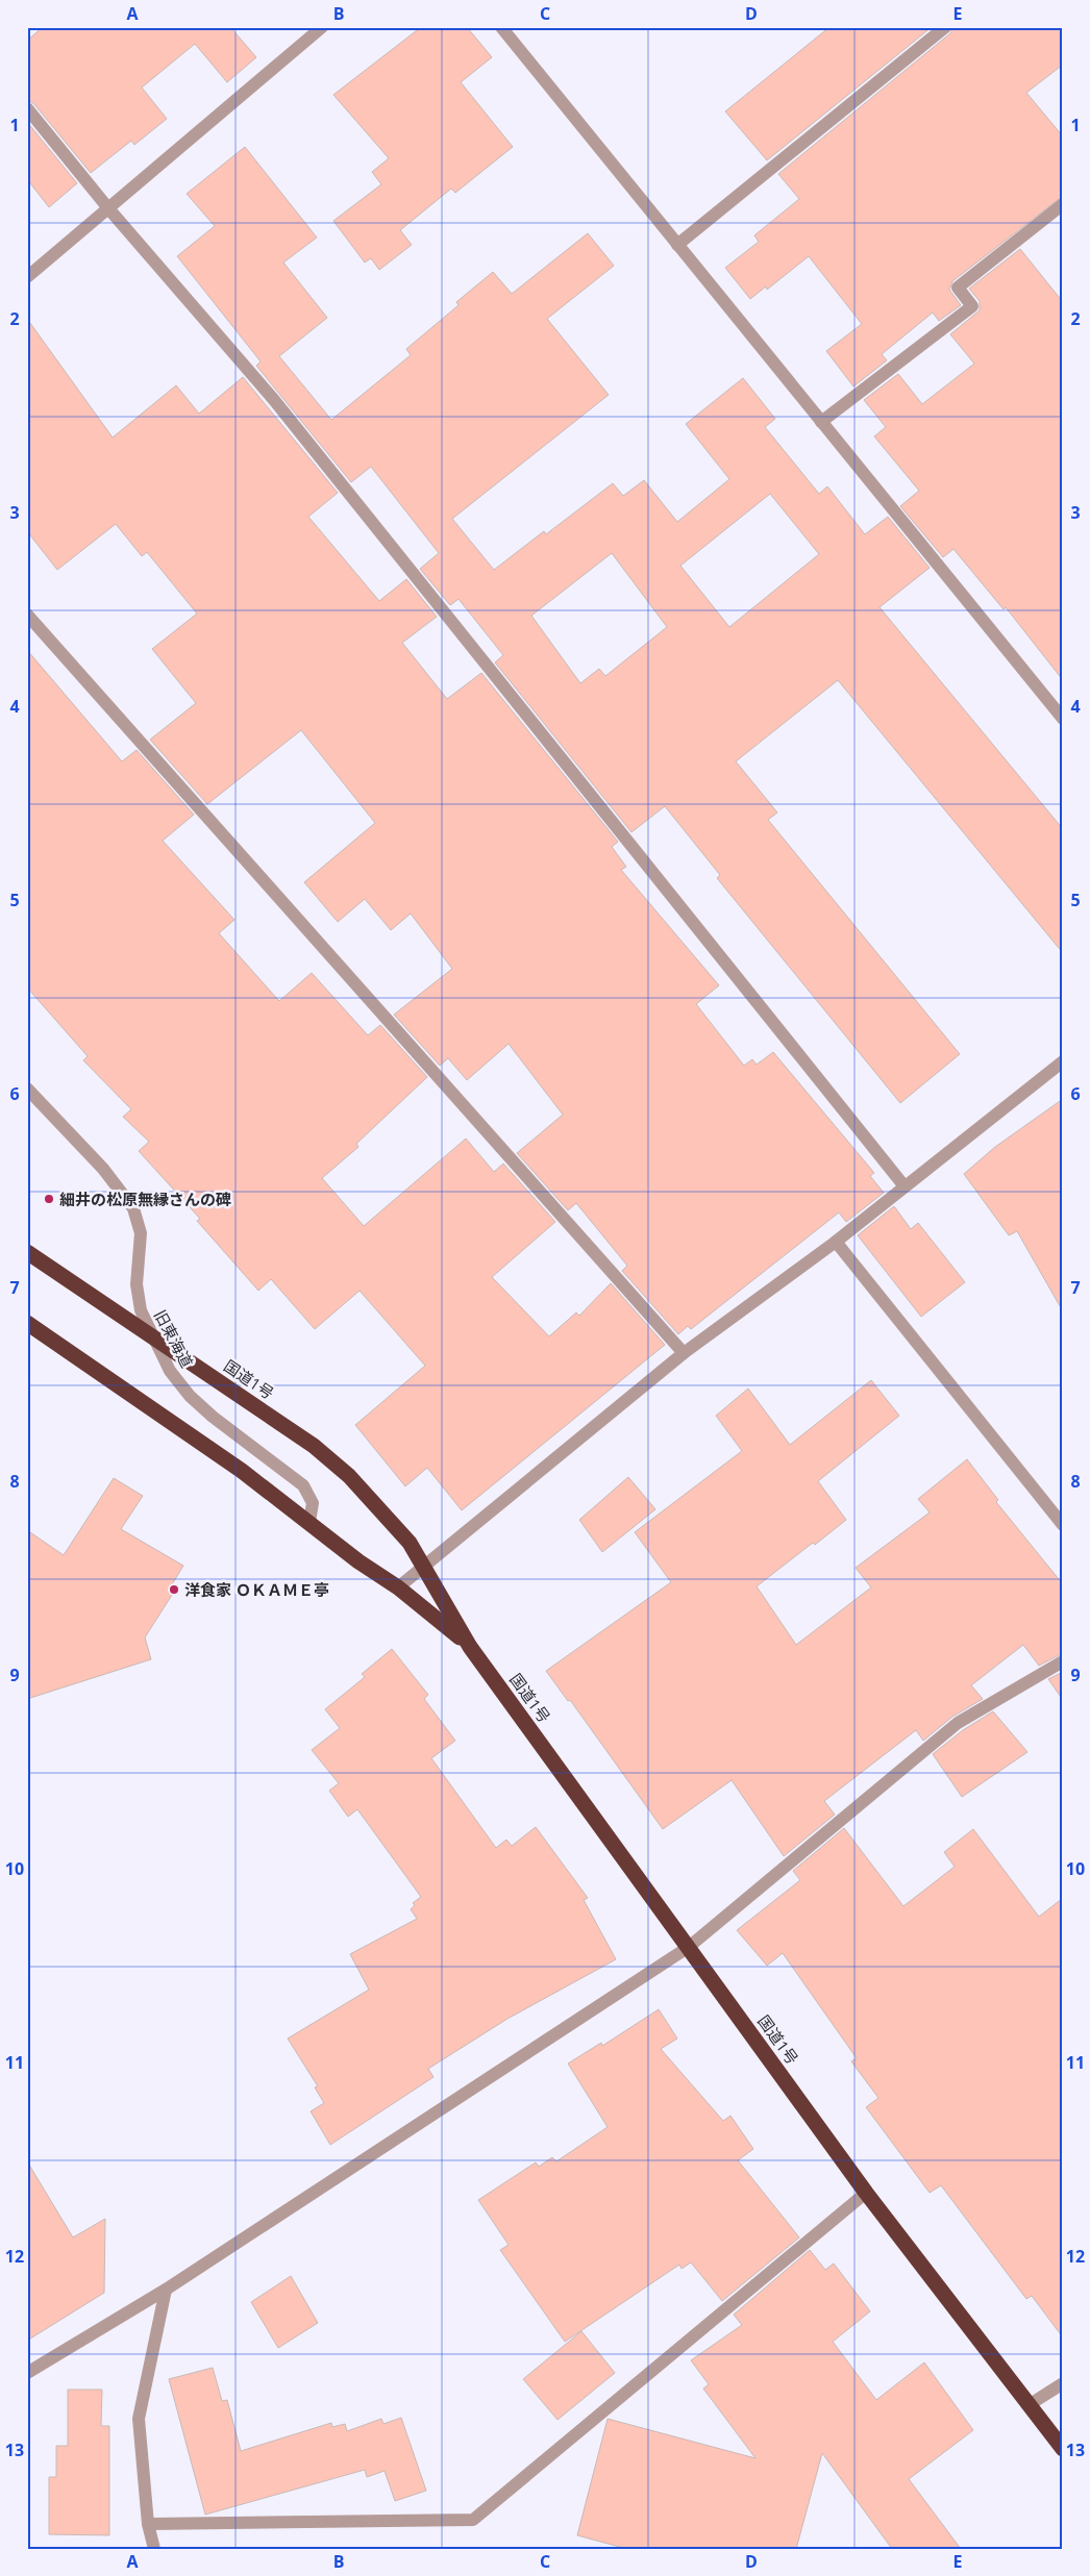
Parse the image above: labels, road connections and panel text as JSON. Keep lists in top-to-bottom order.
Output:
{
  "streets": {
    "highway": ["国道1号"],
    "street": ["旧東海道"]
  },
  "crossings": [
    ["旧東海道", "国道1号"]
  ],
  "places": ["細井の松原無縁さんの碑", "洋食家 ＯＫＡＭＥ亭"],
  "grid": {
    "columns": [
      "A",
      "B",
      "C",
      "D",
      "E"
    ],
    "rows": [
      "1",
      "2",
      "3",
      "4",
      "5",
      "6",
      "7",
      "8",
      "9",
      "10",
      "11",
      "12",
      "13"
    ]
  }
}
